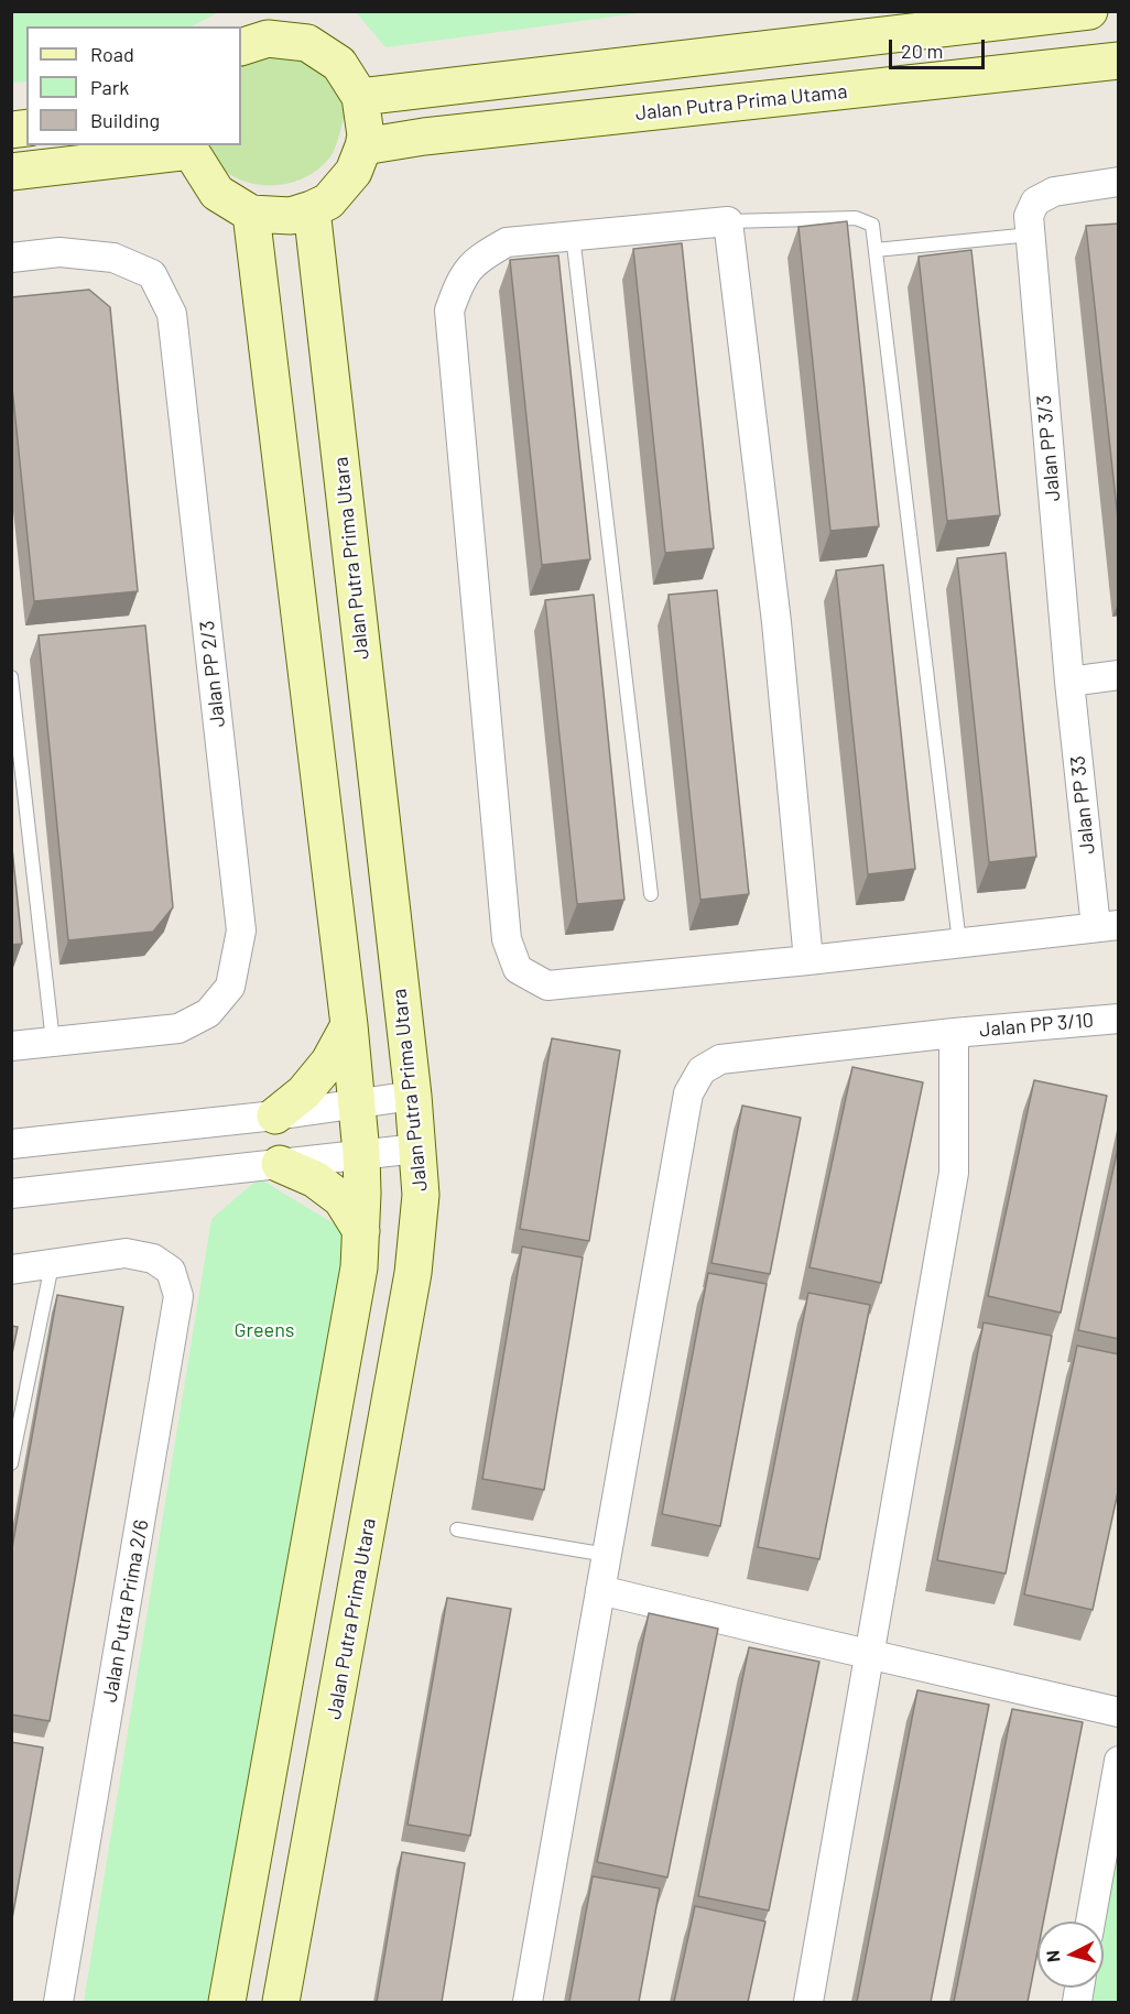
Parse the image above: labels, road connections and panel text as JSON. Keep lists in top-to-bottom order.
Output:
{
  "streets": {
    "main road": ["Jalan Putra Prima Utama", "Jalan Putra Prima Utara"],
    "street": [
      "Jalan PP 3/3",
      "Jalan PP 2/3",
      "Jalan PP 33",
      "Jalan PP 3/10",
      "Jalan Putra Prima 2/6"
    ]
  },
  "crossings": [
    ["Jalan PP 3/3", "Jalan PP 33"]
  ],
  "parks": ["Greens"],
  "legend": ["Road", "Park", "Building"],
  "scale_bar": "20 m",
  "north": "left"
}
